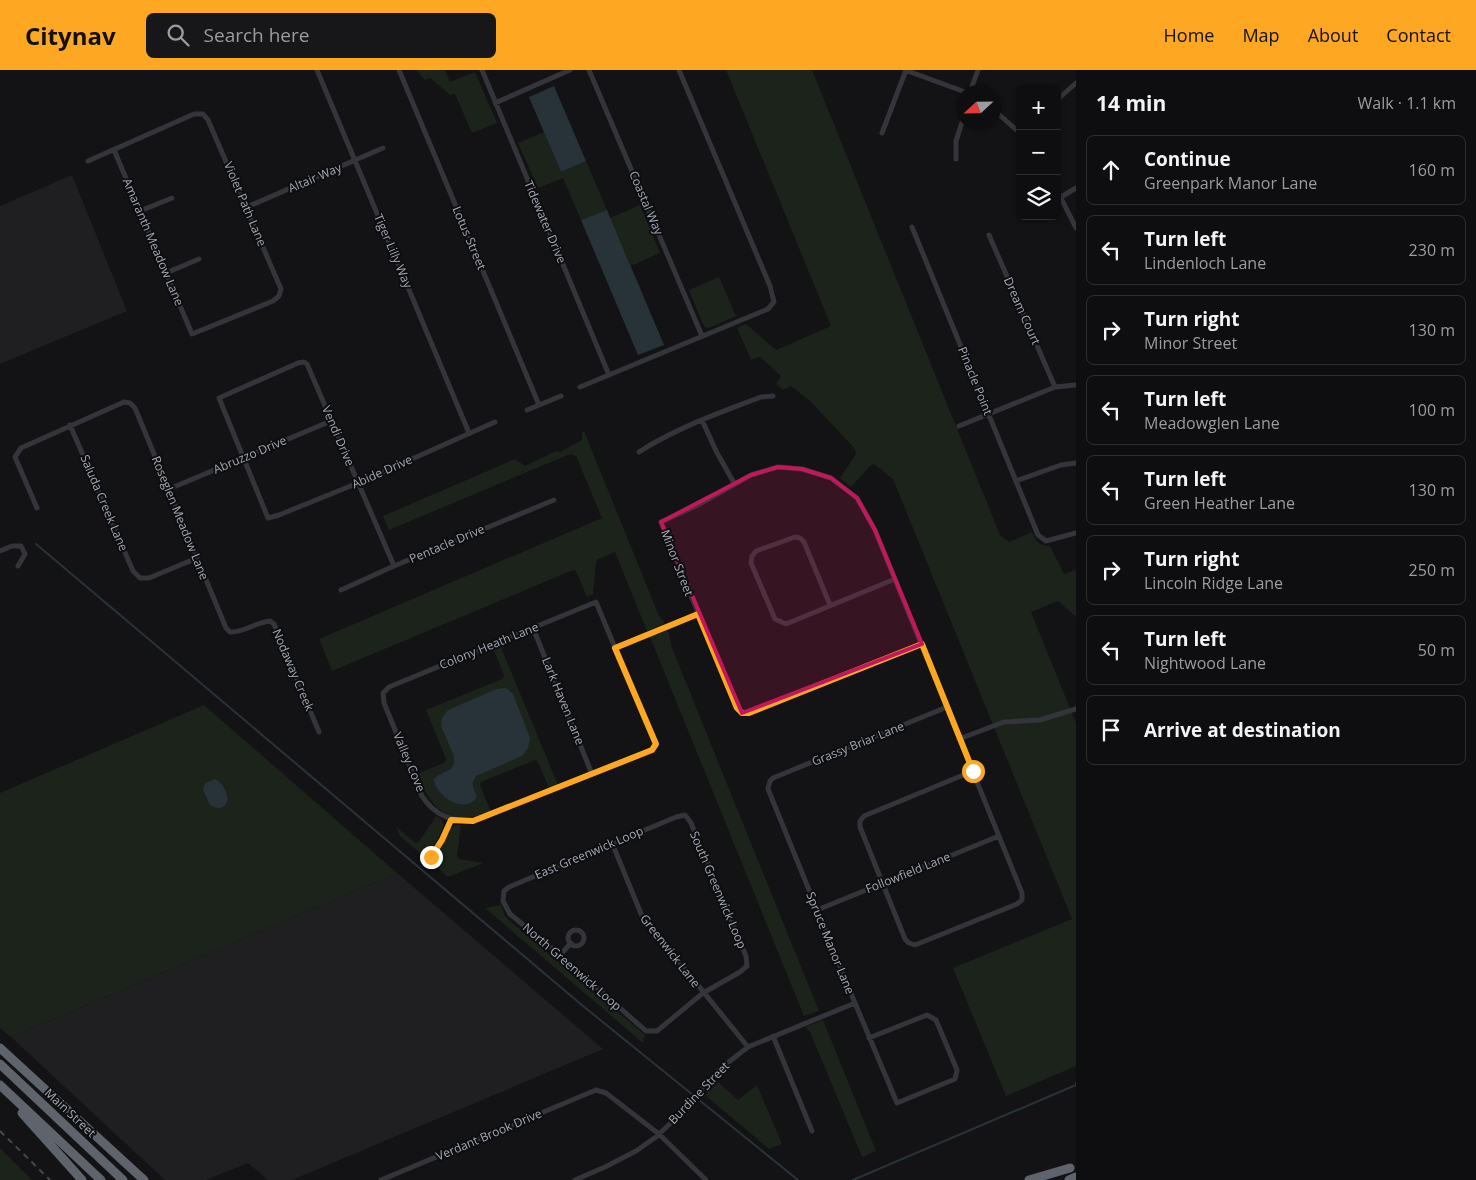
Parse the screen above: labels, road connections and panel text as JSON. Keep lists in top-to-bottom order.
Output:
{
  "streets": {
    "highway": ["Main Street"],
    "street": [
      "Altair Way",
      "Coastal Way",
      "Violet Path Lane",
      "Tidewater Drive",
      "Lotus Street",
      "Amaranth Meadow Lane",
      "Tiger Lilly Way",
      "Dream Court",
      "Pinacle Point",
      "Vendi Drive",
      "Abruzzo Drive",
      "Abide Drive",
      "Saluda Creek Lane",
      "Roseglen Meadow Lane",
      "Pentacle Drive",
      "Minor Street",
      "Colony Heath Lane",
      "Nodaway Creek",
      "Lark Haven Lane",
      "Grassy Briar Lane",
      "Valley Cove",
      "East Greenwick Loop",
      "Followfield Lane",
      "South Greenwick Loop",
      "Spruce Manor Lane",
      "Greenwick Lane",
      "North Greenwick Loop",
      "Burdine Street",
      "Verdant Brook Drive"
    ]
  },
  "crossings": [
    ["Altair Way", "Violet Path Lane"],
    ["Altair Way", "Tiger Lilly Way"],
    ["Violet Path Lane", "Amaranth Meadow Lane"],
    ["Tiger Lilly Way", "Abide Drive"],
    ["Vendi Drive", "Abruzzo Drive"],
    ["Vendi Drive", "Abide Drive"],
    ["Vendi Drive", "Pentacle Drive"],
    ["Abruzzo Drive", "Abide Drive"],
    ["Abruzzo Drive", "Roseglen Meadow Lane"],
    ["Saluda Creek Lane", "Roseglen Meadow Lane"],
    ["Roseglen Meadow Lane", "Nodaway Creek"],
    ["Colony Heath Lane", "Lark Haven Lane"],
    ["Colony Heath Lane", "Valley Cove"],
    ["Grassy Briar Lane", "Spruce Manor Lane"],
    ["East Greenwick Loop", "South Greenwick Loop"],
    ["East Greenwick Loop", "Greenwick Lane"],
    ["East Greenwick Loop", "North Greenwick Loop"],
    ["Followfield Lane", "Spruce Manor Lane"],
    ["South Greenwick Loop", "Greenwick Lane"],
    ["South Greenwick Loop", "North Greenwick Loop"],
    ["Spruce Manor Lane", "Burdine Street"],
    ["Greenwick Lane", "North Greenwick Loop"],
    ["Greenwick Lane", "Burdine Street"],
    ["Burdine Street", "Verdant Brook Drive"]
  ],
  "north": "left",
  "page": {
    "header": "Citynav",
    "search": "Search here",
    "nav": [
      "Home",
      "Map",
      "About",
      "Contact"
    ],
    "heading": ["14 min", "Walk · 1.1 km"],
    "map_buttons": ["+", "−"],
    "list": [
      ["Continue", "Greenpark Manor Lane", "160 m"],
      ["Turn left", "Lindenloch Lane", "230 m"],
      ["Turn right", "Minor Street", "130 m"],
      ["Turn left", "Meadowglen Lane", "100 m"],
      ["Turn left", "Green Heather Lane", "130 m"],
      ["Turn right", "Lincoln Ridge Lane", "250 m"],
      ["Turn left", "Nightwood Lane", "50 m"],
      "Arrive at destination"
    ]
  }
}
